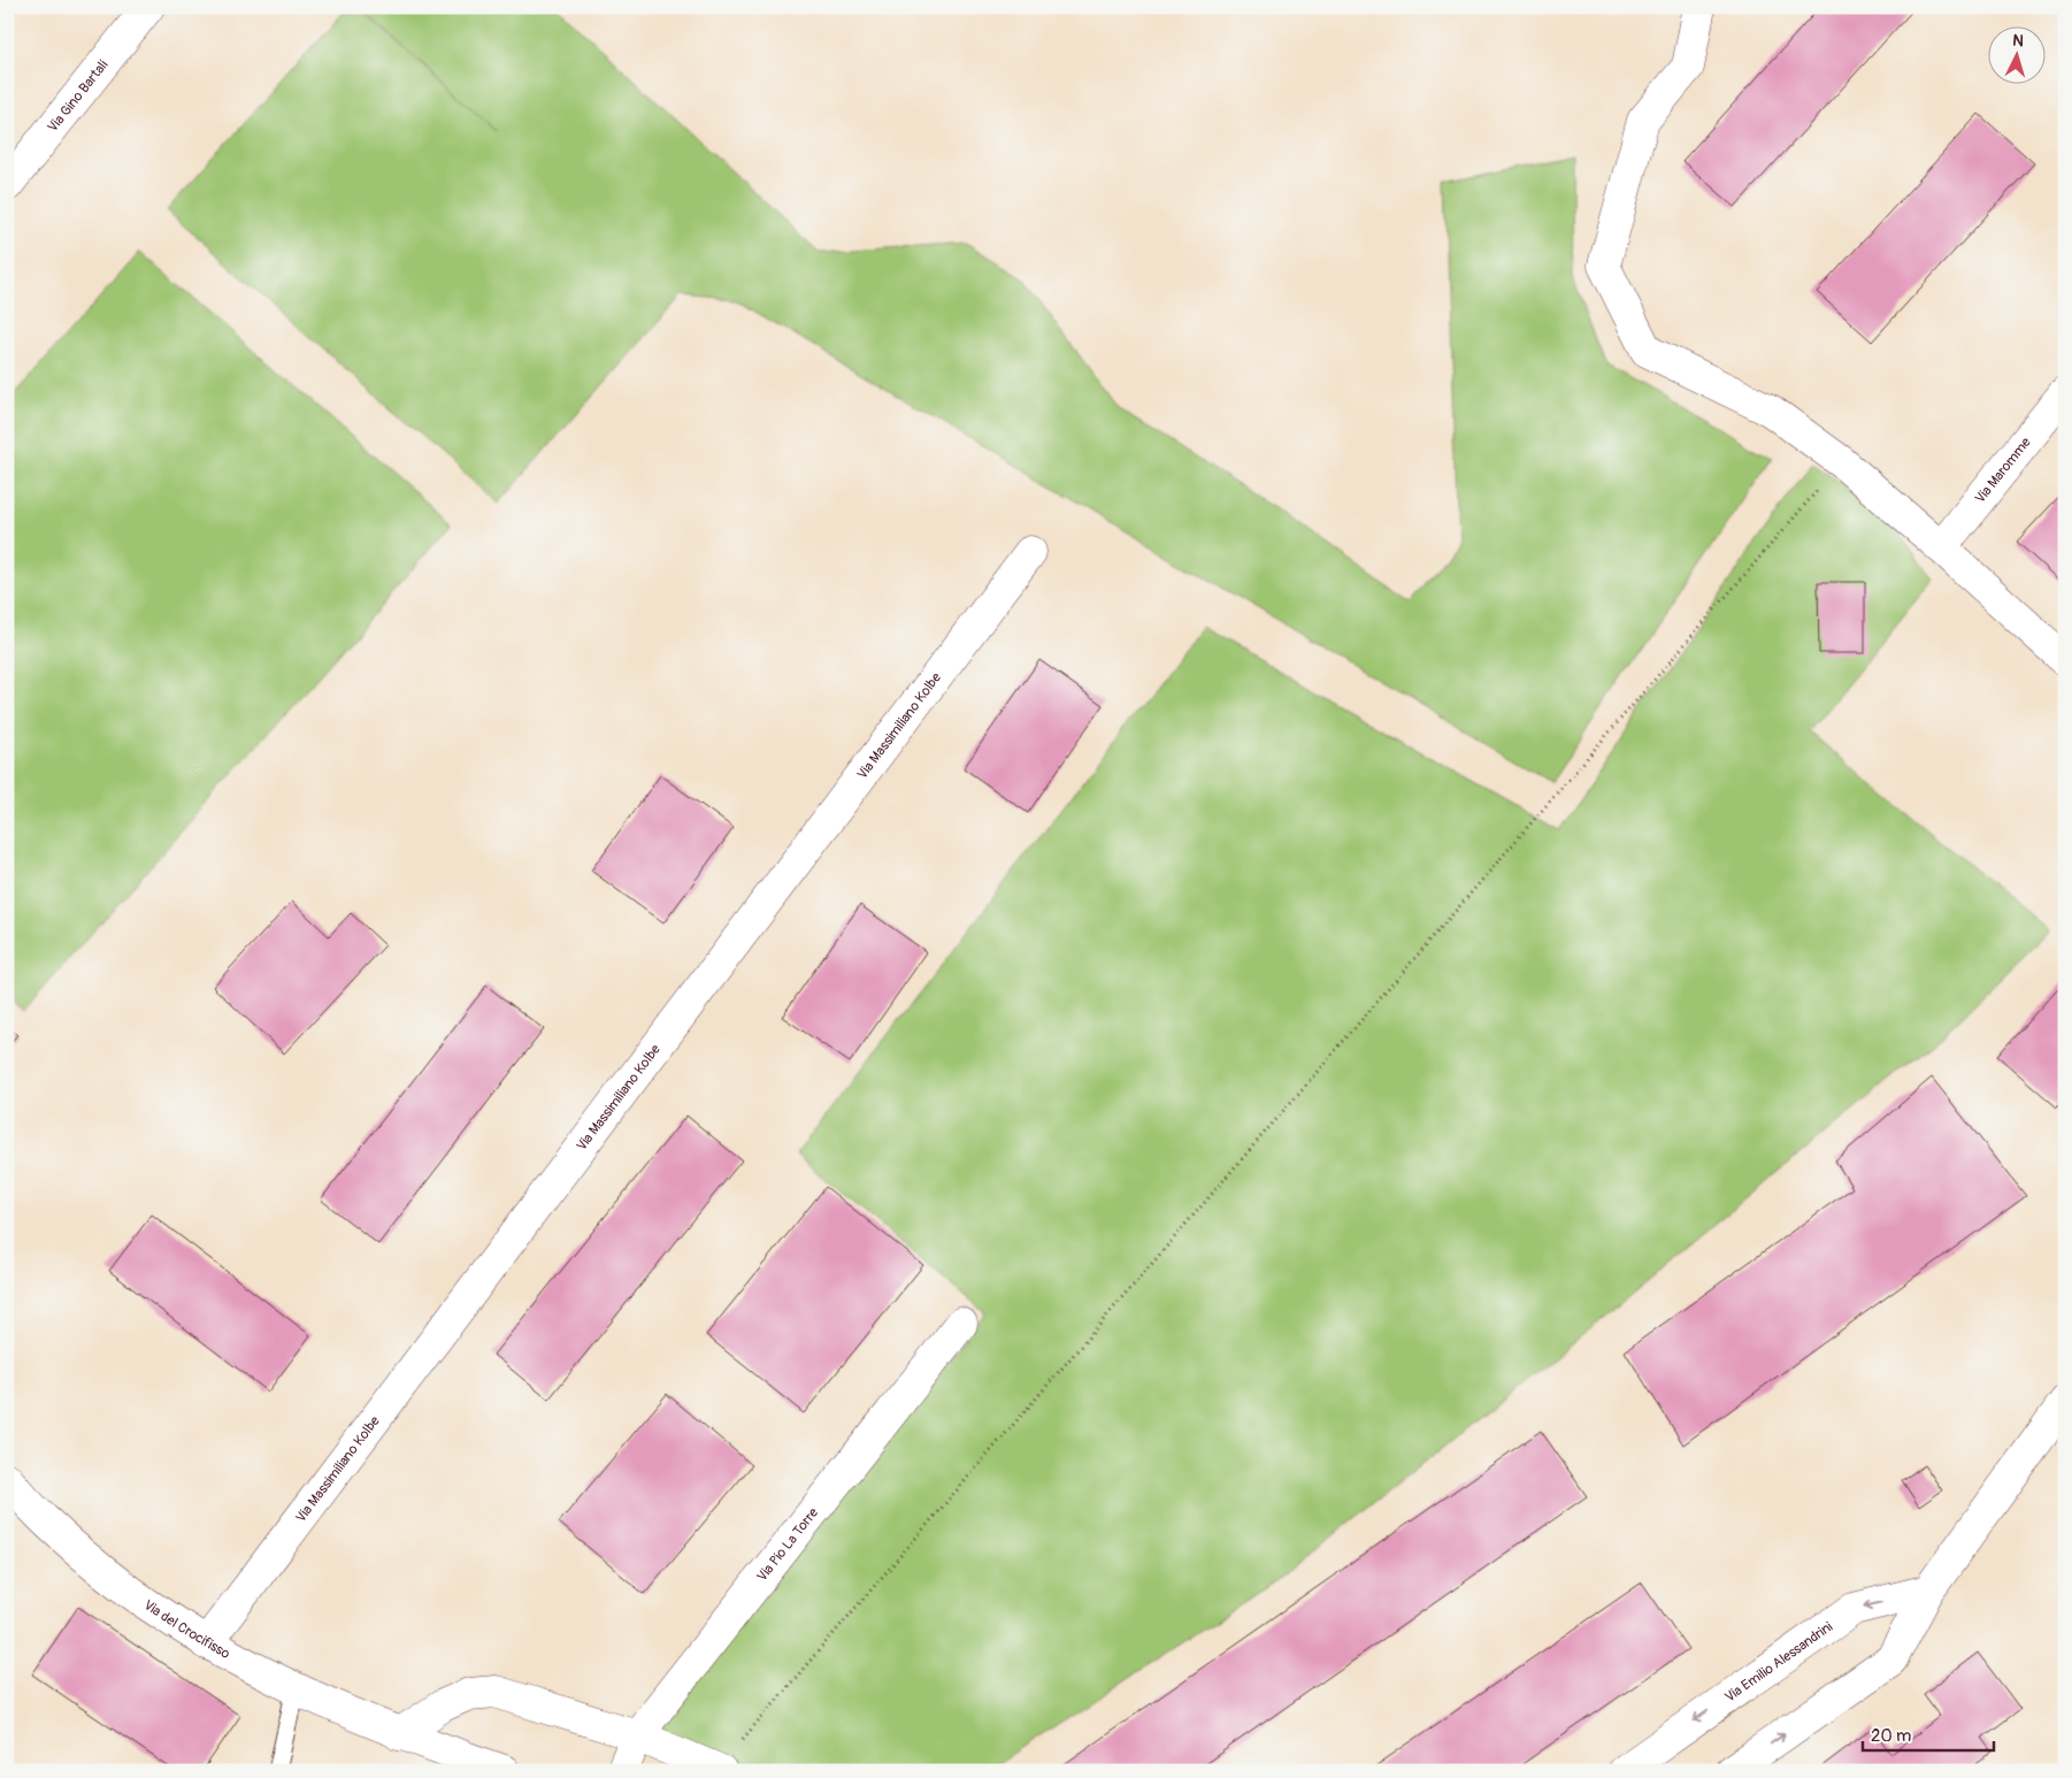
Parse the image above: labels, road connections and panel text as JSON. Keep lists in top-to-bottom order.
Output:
{
  "streets": {
    "street": [
      "Via Gino Bartali",
      "Via Maromme",
      "Via Massimiliano Kolbe",
      "Via Pio La Torre",
      "Via del Crocifisso",
      "Via Emilio Alessandrini"
    ]
  },
  "crossings": [
    ["Via Massimiliano Kolbe", "Via del Crocifisso"]
  ],
  "scale_bar": "20 m",
  "north": "top"
}
